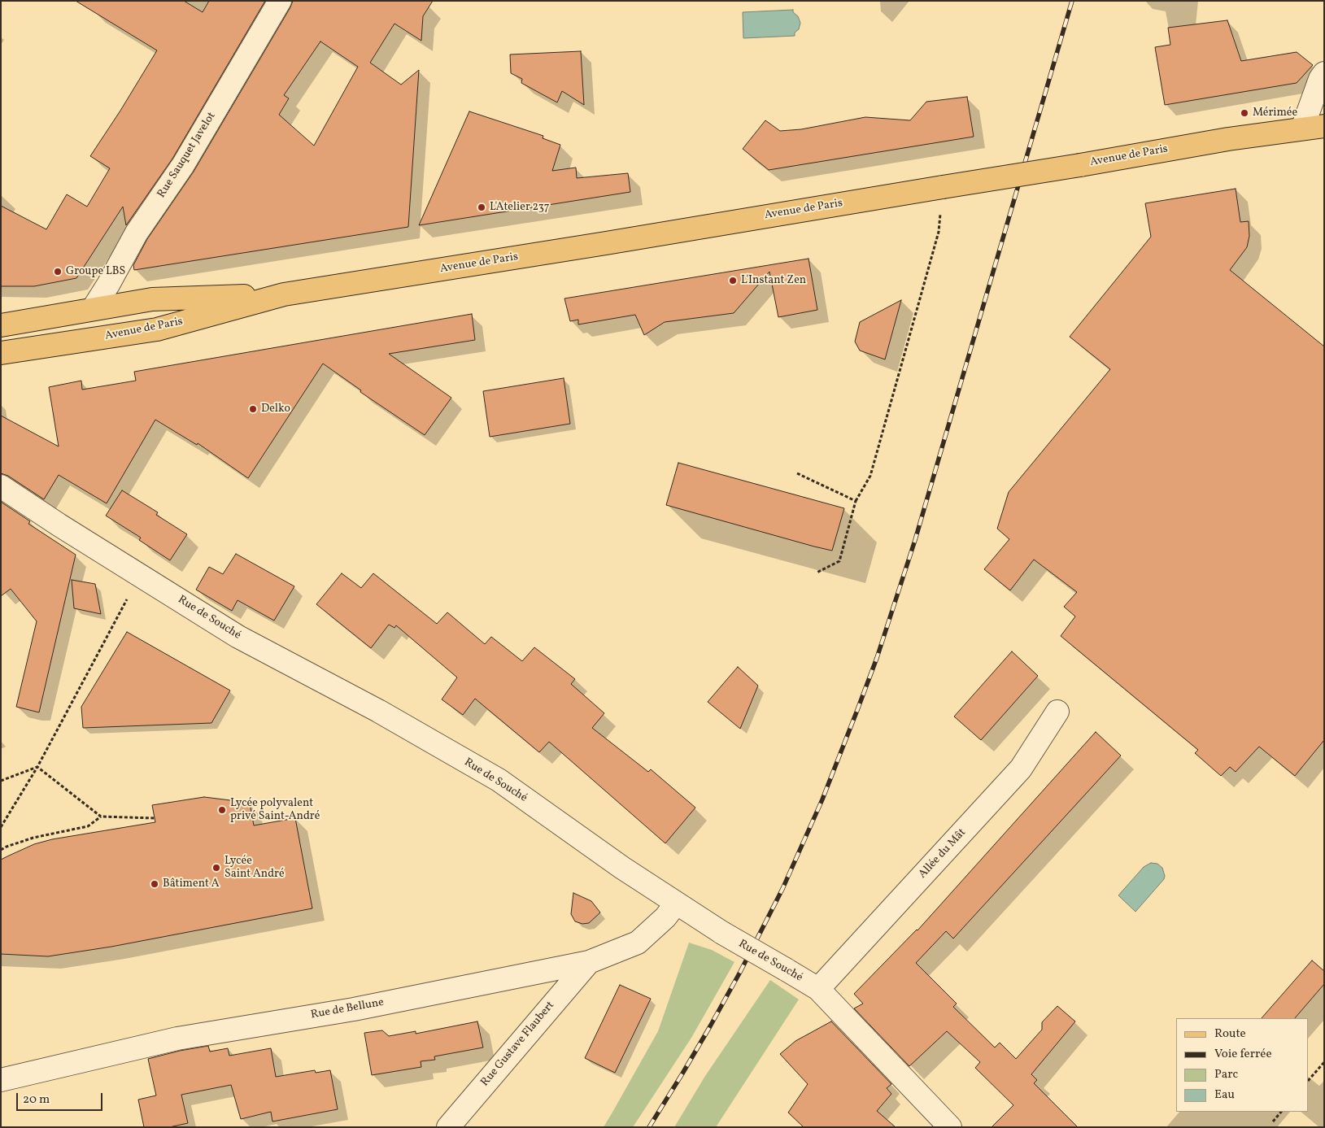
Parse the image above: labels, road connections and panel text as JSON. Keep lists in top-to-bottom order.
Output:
{
  "streets": {
    "main road": ["Avenue de Paris"],
    "street": [
      "Rue Sauquet Javelot",
      "Rue de Souché",
      "Allée du Mât",
      "Rue de Bellune",
      "Rue Gustave Flaubert"
    ]
  },
  "crossings": [
    ["Rue Sauquet Javelot", "Avenue de Paris"],
    ["Rue de Souché", "Allée du Mât"],
    ["Rue de Souché", "Rue de Bellune"],
    ["Rue de Bellune", "Rue Gustave Flaubert"]
  ],
  "places": [
    "Mérimée",
    "L'Atelier 237",
    "Groupe LBS",
    "L'Instant Zen",
    "Delko",
    "Lycée polyvalent privé Saint-André",
    "Lycée Saint André",
    "Bâtiment A"
  ],
  "legend": [
    "Route",
    "Voie ferrée",
    "Parc",
    "Eau"
  ],
  "scale_bar": "20 m"
}
